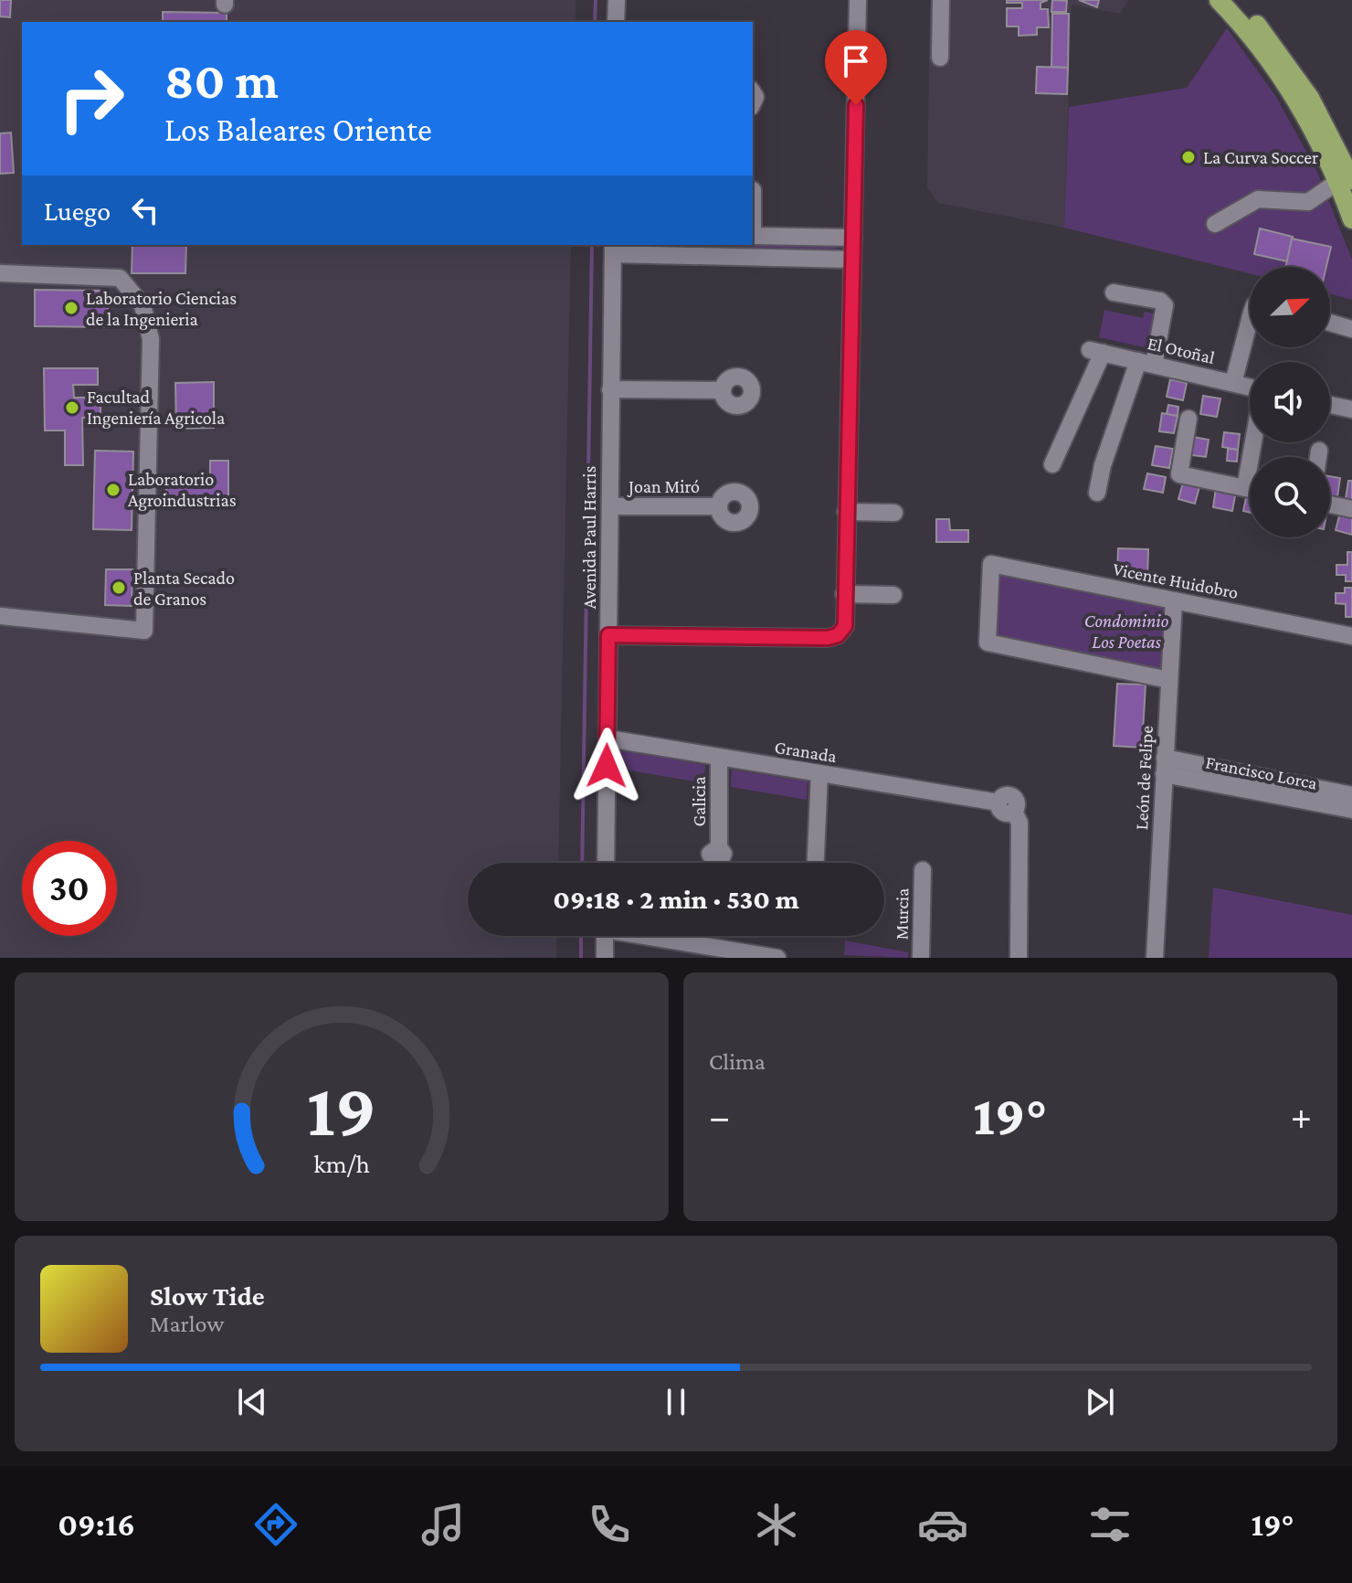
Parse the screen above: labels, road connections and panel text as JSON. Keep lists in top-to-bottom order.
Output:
{
  "streets": {
    "street": [
      "El Otoñal",
      "Joan Miró",
      "Avenida Paul Harris",
      "Vicente Huidobro",
      "Granada",
      "Francisco Lorca",
      "León de Felipe",
      "Galicia",
      "Murcia"
    ]
  },
  "crossings": [
    ["Joan Miró", "Avenida Paul Harris"],
    ["Avenida Paul Harris", "Granada"],
    ["Vicente Huidobro", "León de Felipe"],
    ["Granada", "Galicia"],
    ["Francisco Lorca", "León de Felipe"]
  ],
  "parks": ["Condominio Los Poetas"],
  "places": [
    "La Curva Soccer",
    "Laboratorio Ciencias de la Ingenieria",
    "Facultad Ingeniería Agricola",
    "Laboratorio Agroindustrias",
    "Planta Secado de Granos"
  ],
  "north": "top right",
  "page": {
    "turn": ["80 m", "Los Baleares Oriente"],
    "then": "Luego",
    "limit": "30",
    "trip": "09:18 · 2 min · 530 m",
    "tile": "Clima",
    "heat": ["−", "19°", "+"],
    "song": ["Slow Tide", "Marlow"],
    "tabs": ["09:16", "19°"],
    "gauge": ["19", "km/h"]
  }
}
